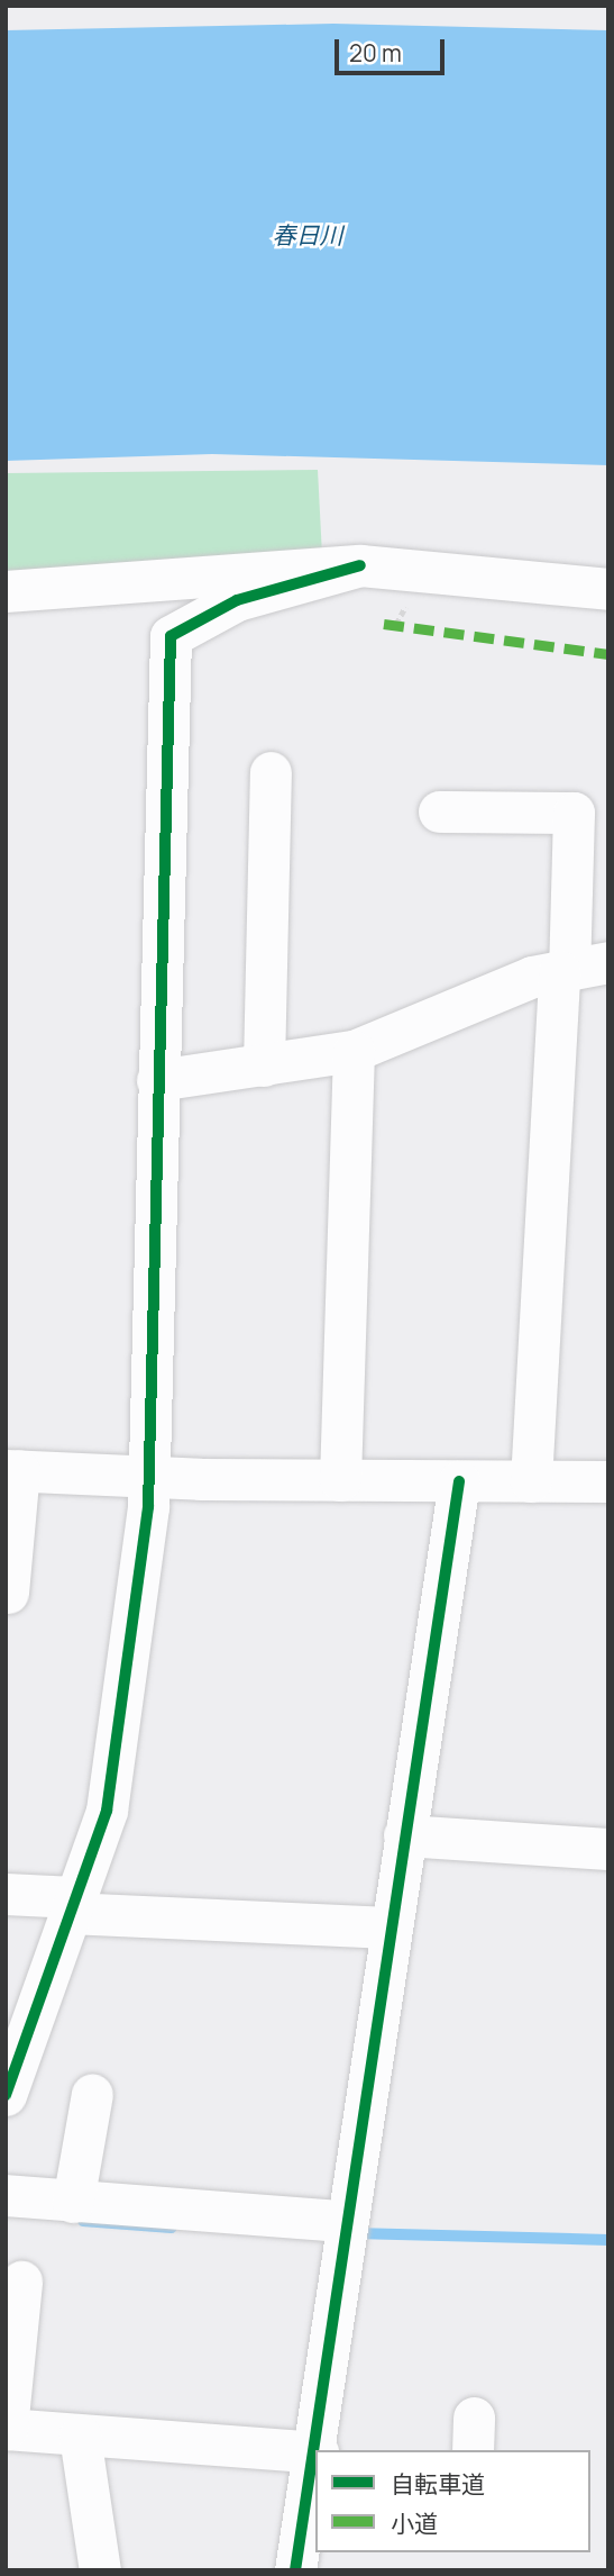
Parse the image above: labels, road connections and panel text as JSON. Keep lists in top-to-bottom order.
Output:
{
  "water": ["春日川"],
  "legend": ["自転車道", "小道"],
  "scale_bar": "20 m"
}
